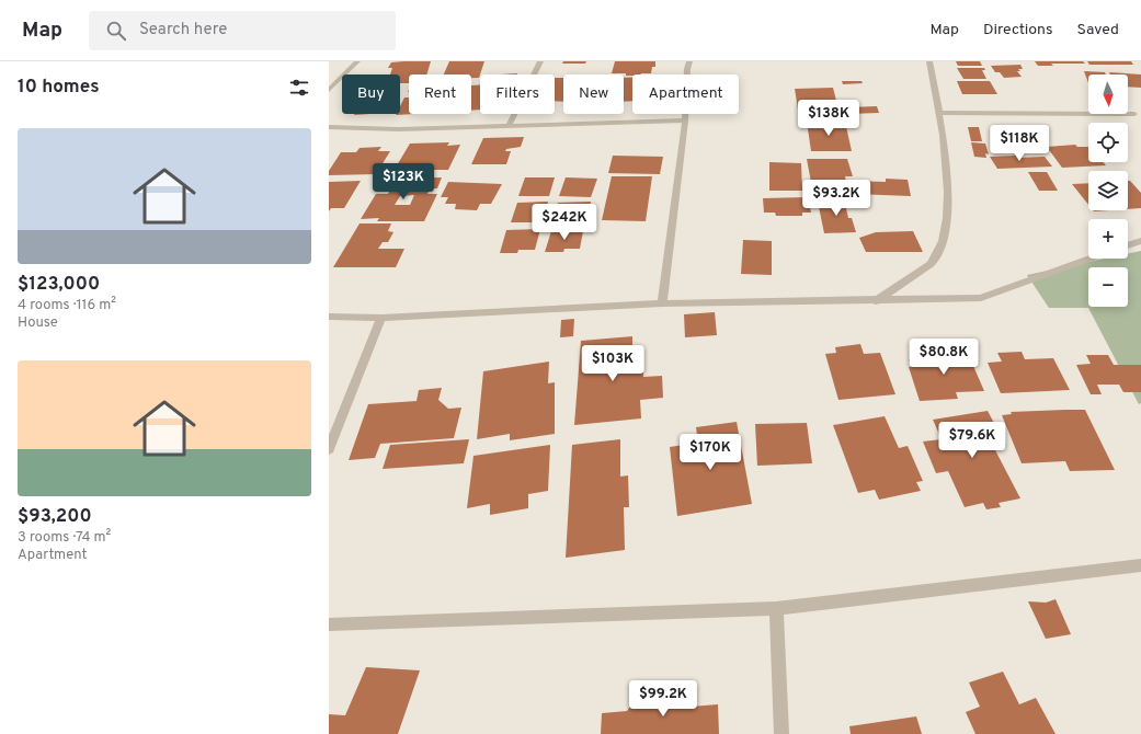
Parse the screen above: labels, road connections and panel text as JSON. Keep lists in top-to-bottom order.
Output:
{
  "north": "bottom",
  "page": {
    "header": "Map",
    "search": "Search here",
    "nav": ["Map", "Directions", "Saved"],
    "heading": "10 homes",
    "map_buttons": ["+", "−"],
    "chip": [
      "Buy",
      "Rent",
      "Filters",
      "New",
      "Apartment"
    ],
    "price": [
      "$138K",
      "$118K",
      "$123K",
      "$93.2K",
      "$242K",
      "$80.8K",
      "$103K",
      "$79.6K",
      "$170K",
      "$99.2K"
    ],
    "list": [
      {
        "name": "$123,000",
        "note": "4 rooms · 116 m² · House"
      },
      {
        "name": "$93,200",
        "note": "3 rooms · 74 m² · Apartment"
      }
    ]
  }
}
